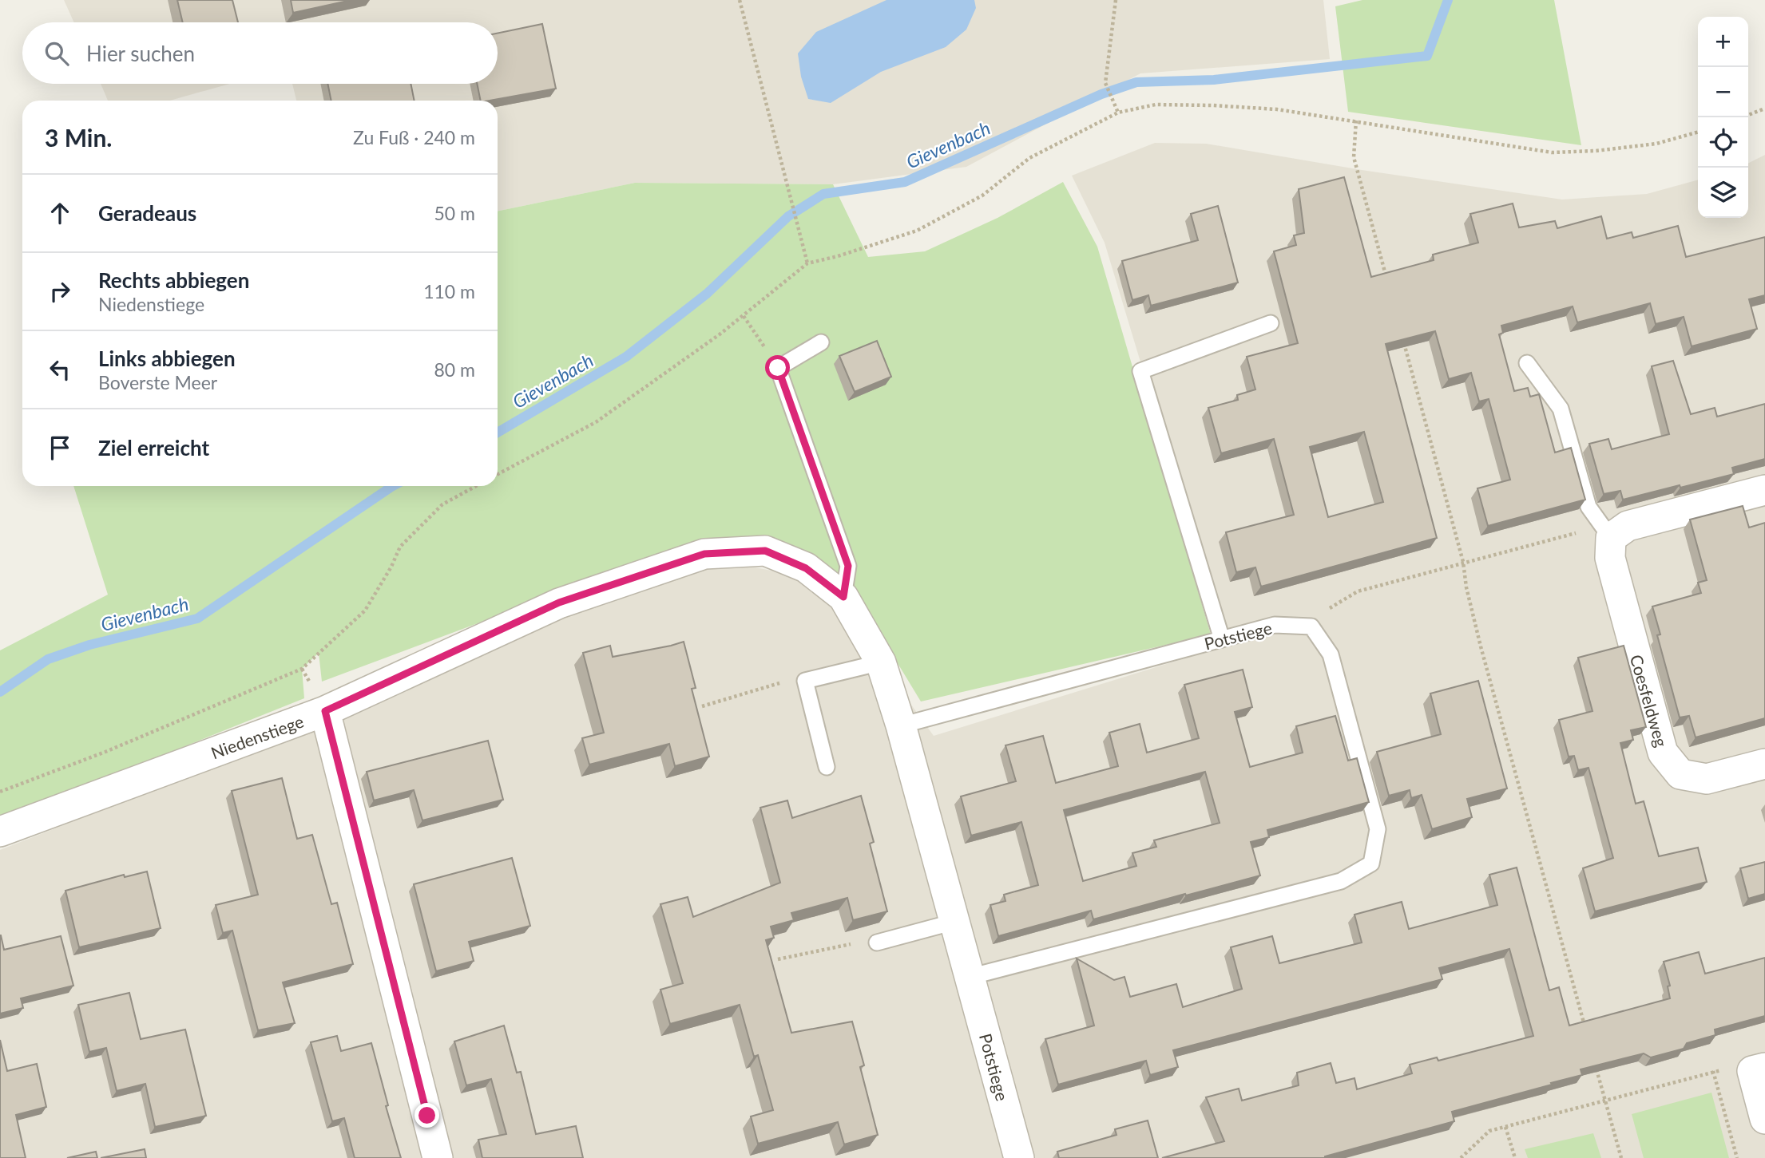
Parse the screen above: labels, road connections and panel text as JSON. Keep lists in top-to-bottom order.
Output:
{
  "streets": {
    "street": ["Potstiege", "Coesfeldweg", "Niedenstiege"]
  },
  "crossings": [
    ["Potstiege", "Niedenstiege"]
  ],
  "water": ["Gievenbach"],
  "page": {
    "map_buttons": ["+", "−"],
    "search": "Hier suchen",
    "heading": ["3 Min.", "Zu Fuß · 240 m"],
    "list": [
      ["Geradeaus", "50 m"],
      ["Rechts abbiegen", "Niedenstiege", "110 m"],
      ["Links abbiegen", "Boverste Meer", "80 m"],
      "Ziel erreicht"
    ]
  }
}
